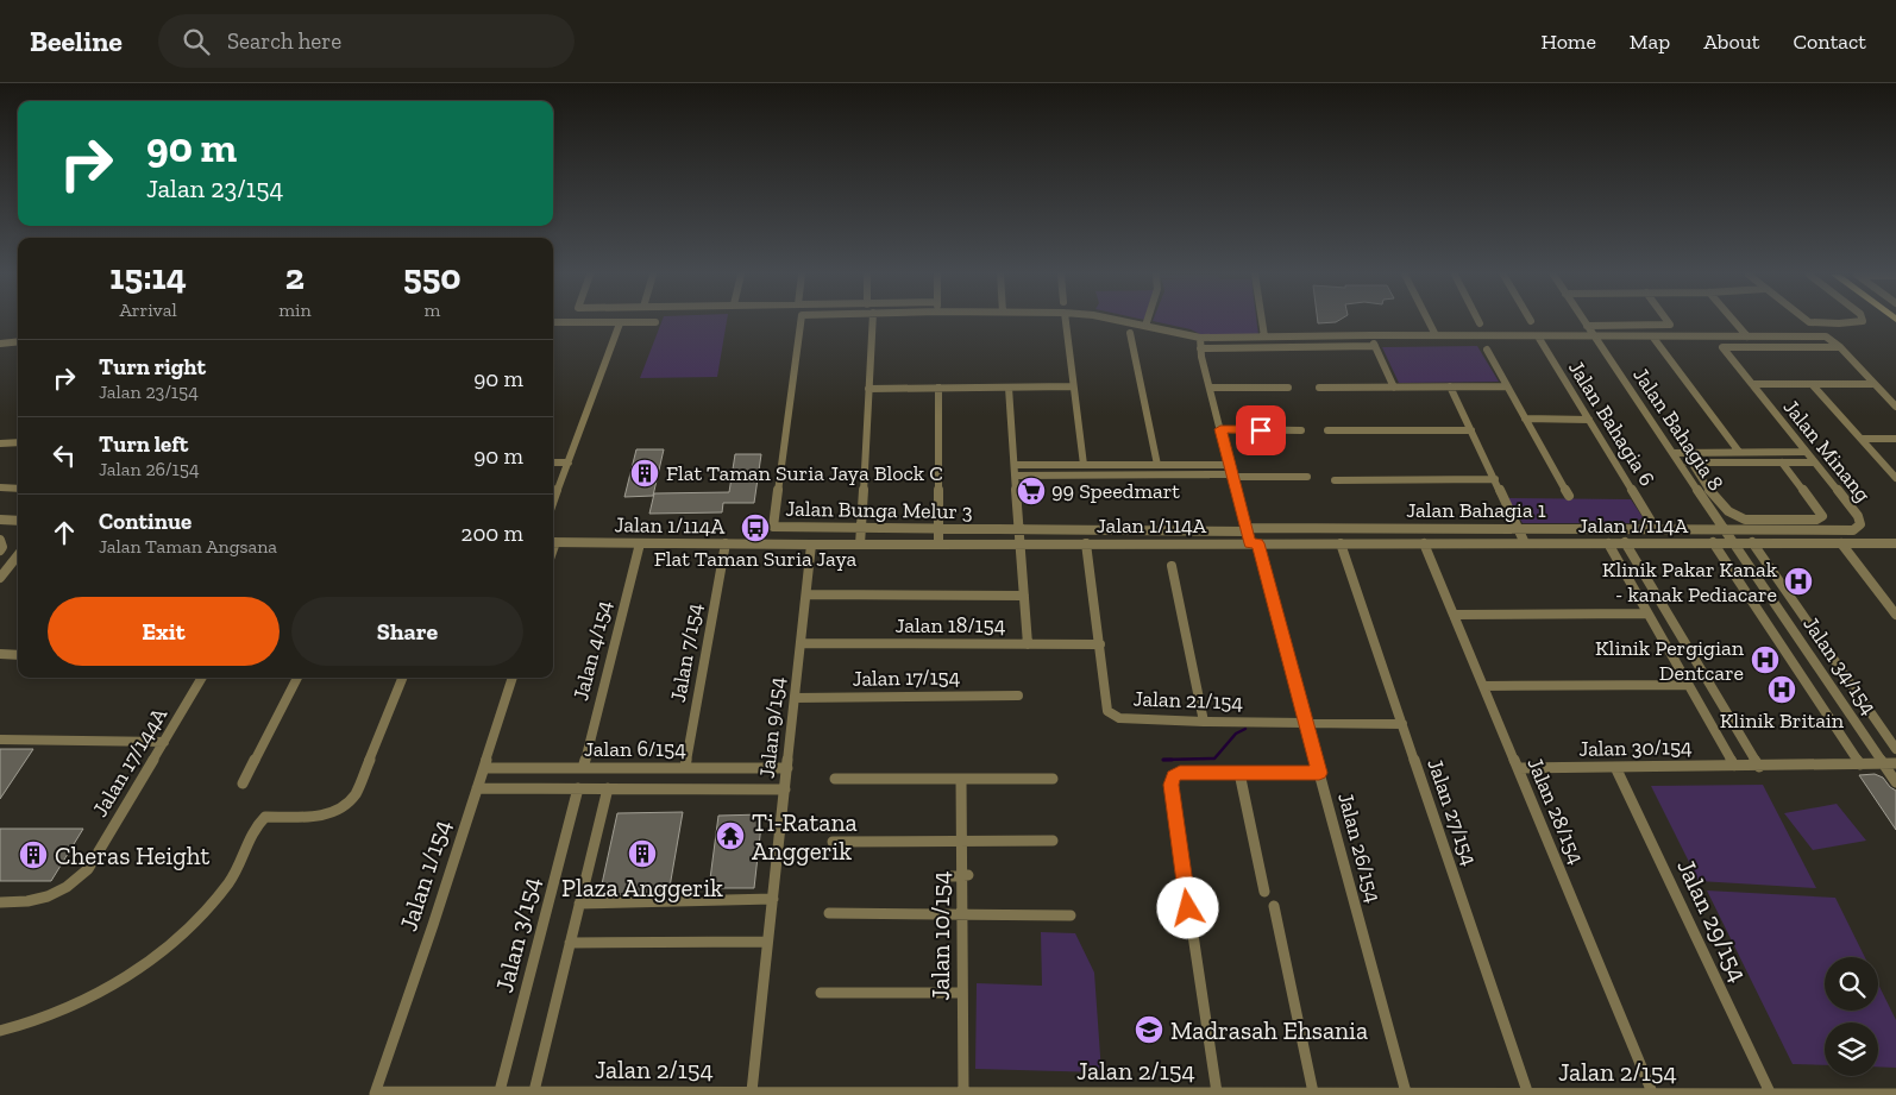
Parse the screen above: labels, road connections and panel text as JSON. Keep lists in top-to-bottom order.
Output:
{
  "streets": {
    "street": [
      "Jalan Bahagia 6",
      "Jalan Bahagia 8",
      "Jalan Minang",
      "Jalan Bunga Melur 3",
      "Jalan Bahagia 1",
      "Jalan 1/114A",
      "Jalan 18/154",
      "Jalan 4/154",
      "Jalan 7/154",
      "Jalan 34/154",
      "Jalan 17/154",
      "Jalan 21/154",
      "Jalan 9/154",
      "Jalan 30/154",
      "Jalan 6/154",
      "Jalan 17/144A",
      "Jalan 28/154",
      "Jalan 27/154",
      "Jalan 26/154",
      "Jalan 1/154",
      "Jalan 29/154",
      "Jalan 3/154",
      "Jalan 10/154",
      "Jalan 2/154"
    ]
  },
  "crossings": [
    ["Jalan Bahagia 6", "Jalan Bahagia 1"],
    ["Jalan Bahagia 8", "Jalan Minang"],
    ["Jalan Bahagia 8", "Jalan Bahagia 1"],
    ["Jalan Bahagia 8", "Jalan 1/114A"],
    ["Jalan Bahagia 8", "Jalan 34/154"],
    ["Jalan Minang", "Jalan Bahagia 1"],
    ["Jalan Bunga Melur 3", "Jalan Bahagia 1"],
    ["Jalan Bunga Melur 3", "Jalan 26/154"],
    ["Jalan Bahagia 1", "Jalan 26/154"],
    ["Jalan 1/114A", "Jalan 4/154"],
    ["Jalan 1/114A", "Jalan 7/154"],
    ["Jalan 1/114A", "Jalan 34/154"],
    ["Jalan 1/114A", "Jalan 21/154"],
    ["Jalan 1/114A", "Jalan 9/154"],
    ["Jalan 1/114A", "Jalan 28/154"],
    ["Jalan 1/114A", "Jalan 27/154"],
    ["Jalan 1/114A", "Jalan 26/154"],
    ["Jalan 18/154", "Jalan 21/154"],
    ["Jalan 18/154", "Jalan 9/154"],
    ["Jalan 4/154", "Jalan 6/154"],
    ["Jalan 7/154", "Jalan 6/154"],
    ["Jalan 34/154", "Jalan 30/154"],
    ["Jalan 17/154", "Jalan 9/154"],
    ["Jalan 21/154", "Jalan 27/154"],
    ["Jalan 21/154", "Jalan 26/154"],
    ["Jalan 9/154", "Jalan 6/154"],
    ["Jalan 9/154", "Jalan 2/154"],
    ["Jalan 30/154", "Jalan 28/154"],
    ["Jalan 30/154", "Jalan 29/154"],
    ["Jalan 6/154", "Jalan 1/154"],
    ["Jalan 28/154", "Jalan 2/154"],
    ["Jalan 27/154", "Jalan 2/154"],
    ["Jalan 26/154", "Jalan 2/154"],
    ["Jalan 1/154", "Jalan 2/154"],
    ["Jalan 29/154", "Jalan 2/154"],
    ["Jalan 3/154", "Jalan 2/154"],
    ["Jalan 10/154", "Jalan 2/154"]
  ],
  "places": {
    "building": ["Flat Taman Suria Jaya Block C", "Plaza Anggerik", "Cheras Height"],
    "supermarket": ["99 Speedmart"],
    "bus stop": ["Flat Taman Suria Jaya"],
    "hospital": ["Klinik Pakar Kanak - kanak Pediacare", "Klinik Pergigian Dentcare", "Klinik Britain"],
    "temple": ["Ti-Ratana Anggerik"],
    "school or university": ["Madrasah Ehsania"]
  },
  "page": {
    "header": "Beeline",
    "search": "Search here",
    "nav": [
      "Home",
      "Map",
      "About",
      "Contact"
    ],
    "turn": ["90 m", "Jalan 23/154"],
    "eta": [
      "15:14",
      "Arrival",
      "2",
      "min",
      "550",
      "m"
    ],
    "list": [
      {
        "name": "Turn right",
        "note": "Jalan 23/154",
        "value": "90 m"
      },
      {
        "name": "Turn left",
        "note": "Jalan 26/154",
        "value": "90 m"
      },
      {
        "name": "Continue",
        "note": "Jalan Taman Angsana",
        "value": "200 m"
      }
    ],
    "buttons": ["Exit", "Share"]
  }
}
